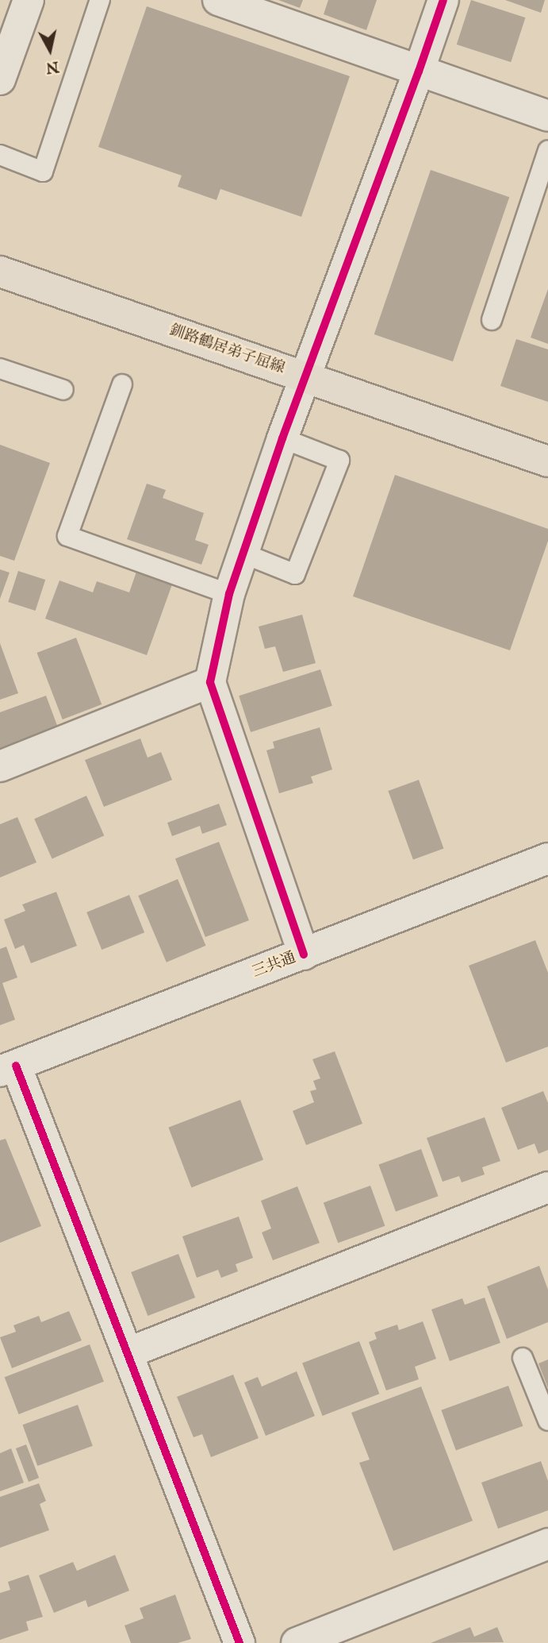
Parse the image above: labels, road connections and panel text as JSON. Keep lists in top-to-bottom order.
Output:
{
  "streets": {
    "main road": ["釧路鶴居弟子屈線"],
    "street": ["三共通"]
  },
  "north": "bottom"
}
